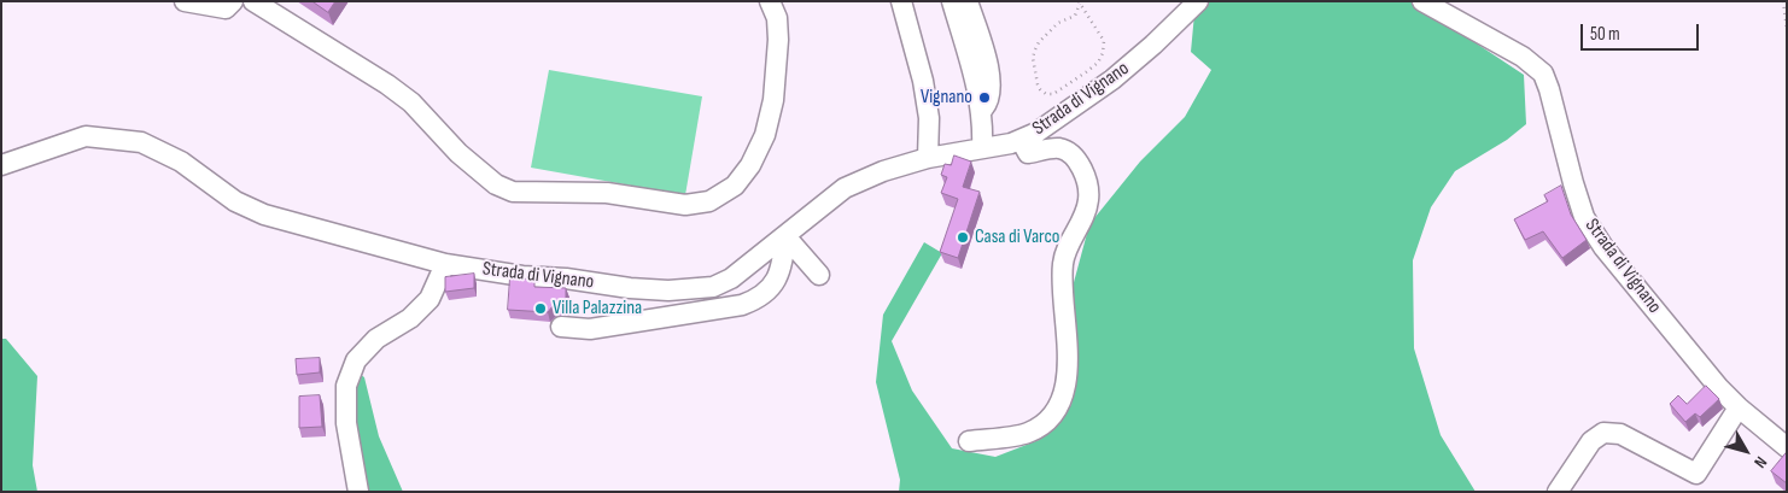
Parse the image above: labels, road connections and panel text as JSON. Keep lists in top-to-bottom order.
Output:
{
  "streets": {
    "street": ["Strada di Vignano"]
  },
  "places": ["Vignano", "Casa di Varco", "Villa Palazzina"],
  "scale_bar": "50 m",
  "north": "bottom right"
}
